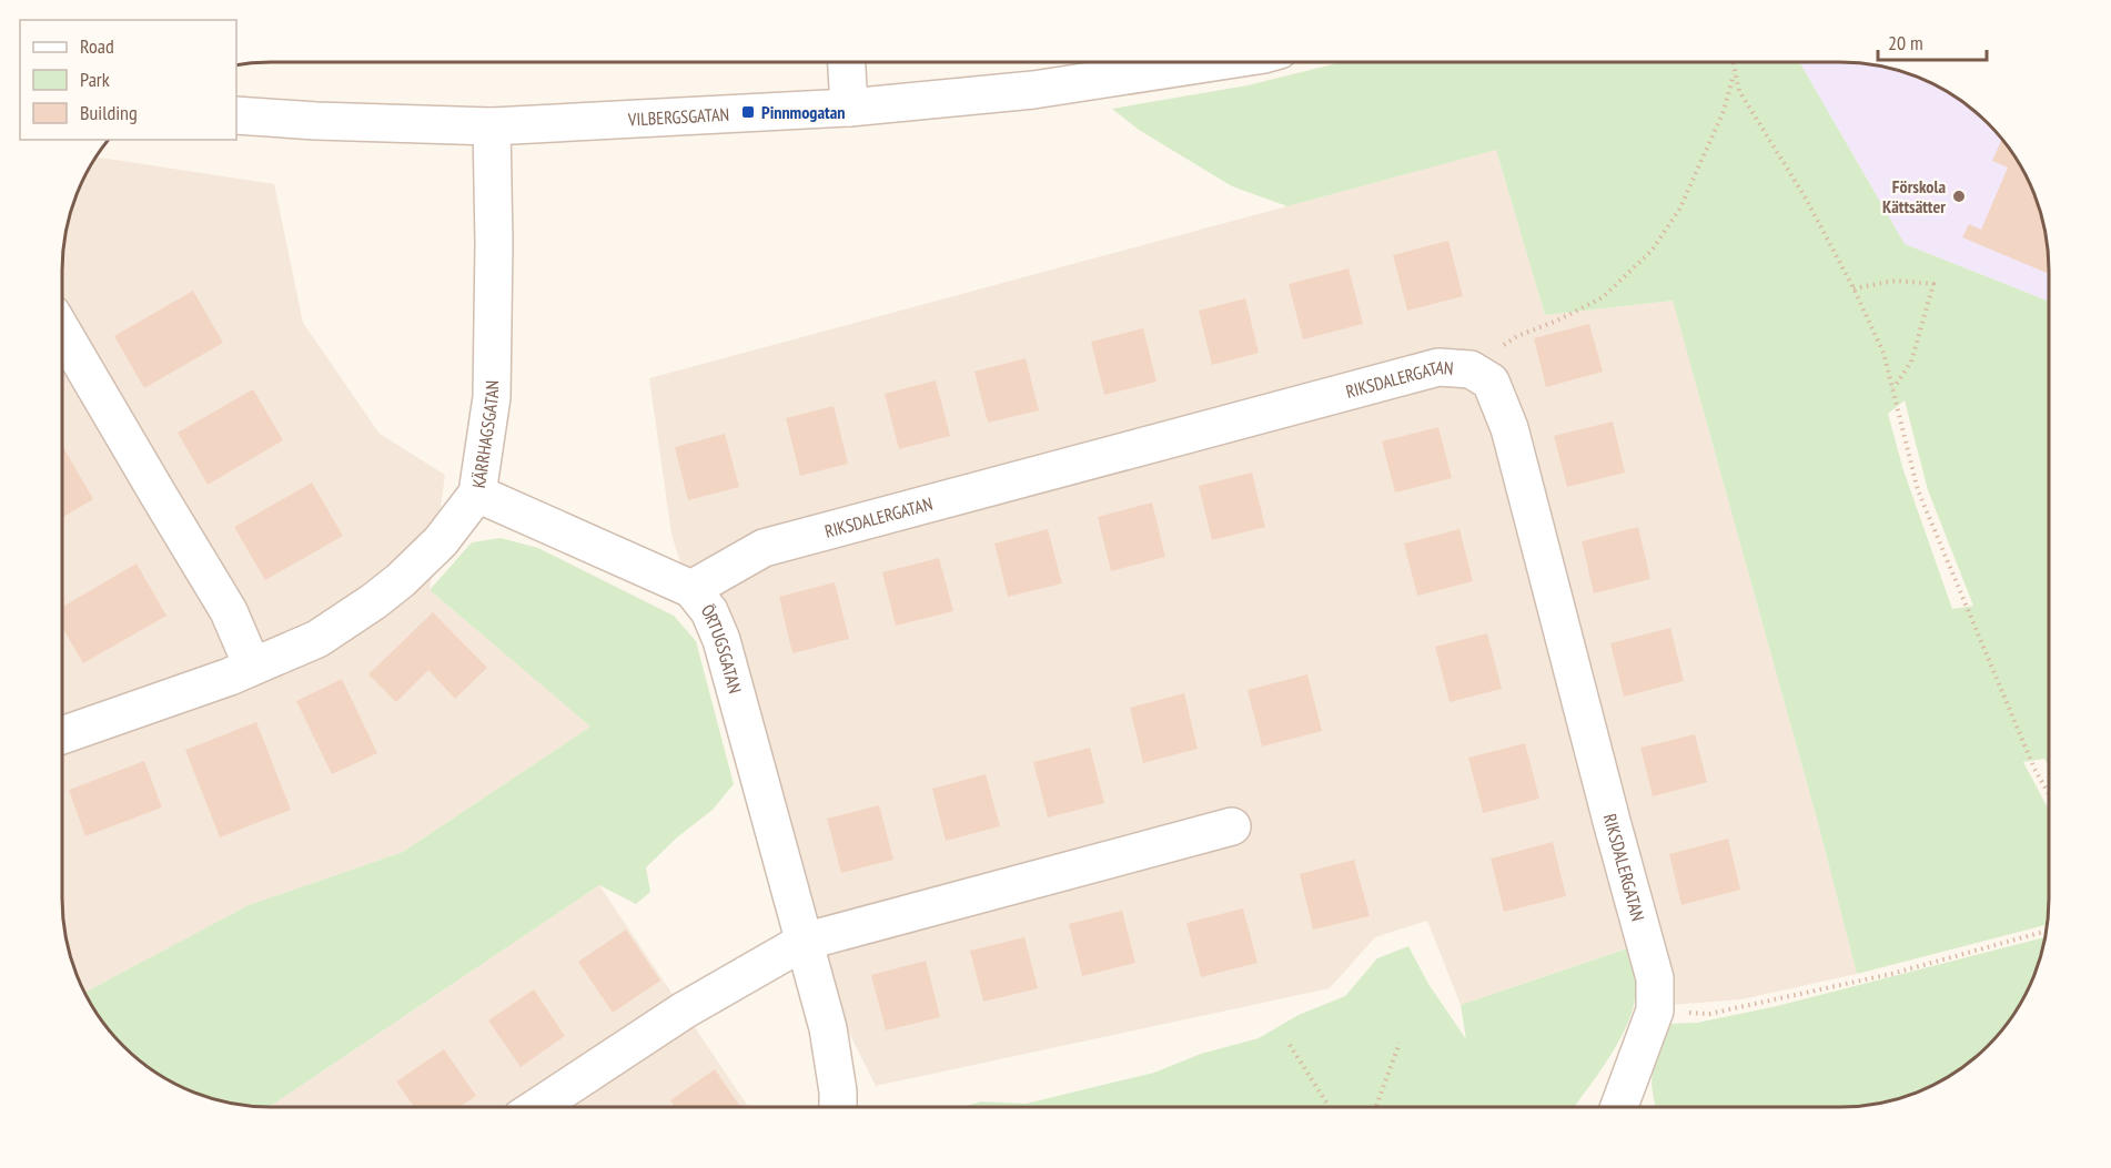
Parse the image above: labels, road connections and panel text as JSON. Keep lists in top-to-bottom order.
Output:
{
  "streets": {
    "street": [
      "VILBERGSGATAN",
      "RIKSDALERGATAN",
      "KÄRRHAGSGATAN",
      "ÖRTUGSGATAN"
    ]
  },
  "crossings": [
    ["VILBERGSGATAN", "KÄRRHAGSGATAN"],
    ["RIKSDALERGATAN", "ÖRTUGSGATAN"],
    ["KÄRRHAGSGATAN", "ÖRTUGSGATAN"]
  ],
  "places": {
    "transit": ["Pinnmogatan"],
    "other": ["Förskola Kättsätter"]
  },
  "legend": ["Road", "Park", "Building"],
  "scale_bar": "20 m"
}
